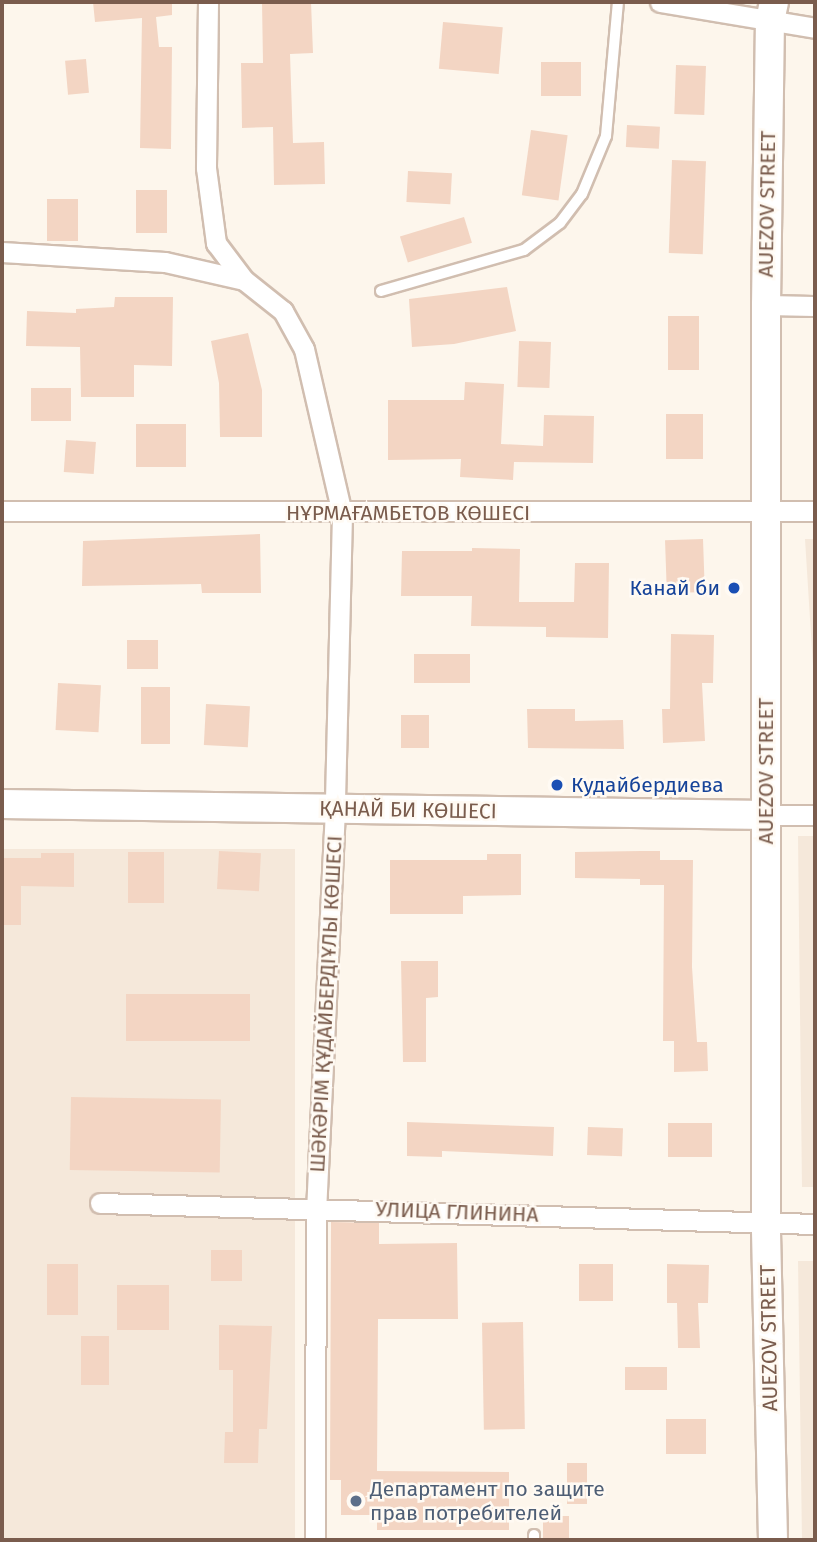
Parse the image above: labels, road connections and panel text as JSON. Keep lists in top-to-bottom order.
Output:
{
  "streets": {
    "main road": ["AUEZOV STREET", "ҚАНАЙ БИ КӨШЕСІ"],
    "street": ["НҰРМАҒАМБЕТОВ КӨШЕСІ", "ШӘКӘРІМ ҚҰДАЙБЕРДІҰЛЫ КӨШЕСІ", "УЛИЦА ГЛИНИНА"]
  },
  "crossings": [
    ["AUEZOV STREET", "НҰРМАҒАМБЕТОВ КӨШЕСІ"],
    ["AUEZOV STREET", "ҚАНАЙ БИ КӨШЕСІ"],
    ["AUEZOV STREET", "УЛИЦА ГЛИНИНА"],
    ["НҰРМАҒАМБЕТОВ КӨШЕСІ", "ШӘКӘРІМ ҚҰДАЙБЕРДІҰЛЫ КӨШЕСІ"],
    ["ҚАНАЙ БИ КӨШЕСІ", "ШӘКӘРІМ ҚҰДАЙБЕРДІҰЛЫ КӨШЕСІ"],
    ["ШӘКӘРІМ ҚҰДАЙБЕРДІҰЛЫ КӨШЕСІ", "УЛИЦА ГЛИНИНА"]
  ],
  "places": ["Канай би", "Кудайбердиева", "Департамент по защите прав потребителей"]
}
